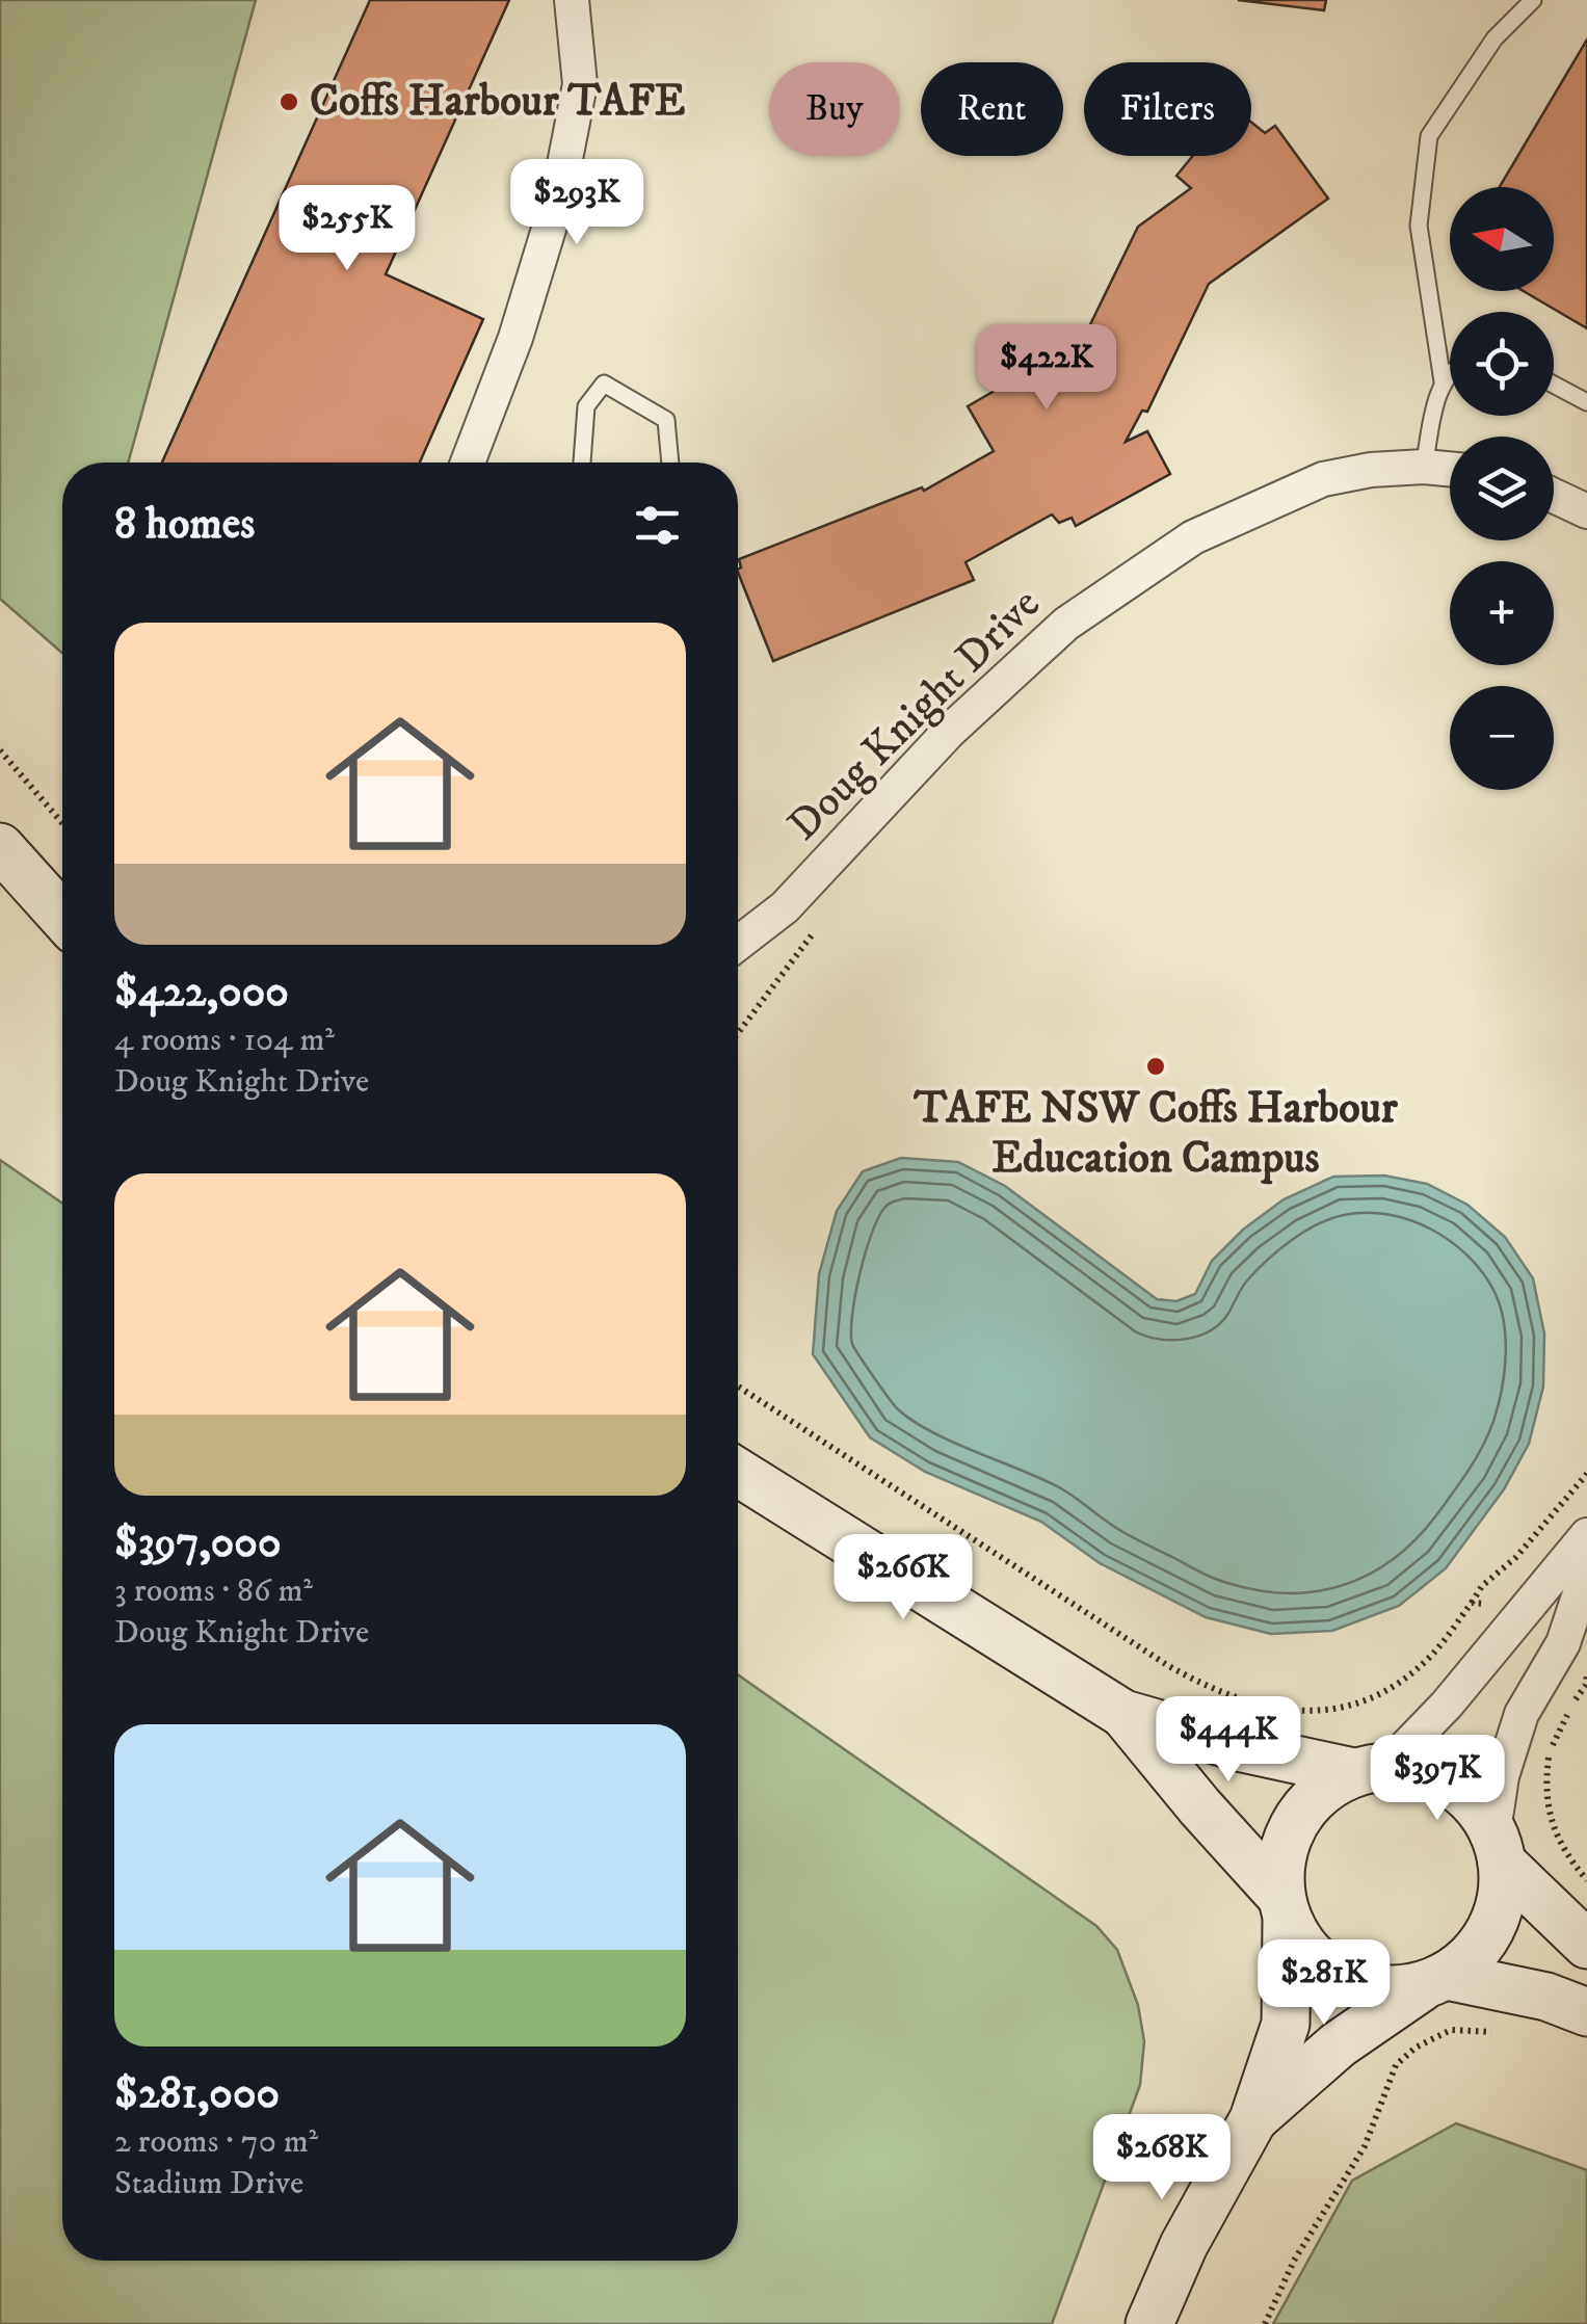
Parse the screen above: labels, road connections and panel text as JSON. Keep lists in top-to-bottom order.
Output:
{
  "streets": {
    "street": ["Doug Knight Drive"]
  },
  "places": ["Coffs Harbour TAFE", "TAFE NSW Coffs Harbour Education Campus"],
  "north": "left",
  "page": {
    "chip": ["Buy", "Rent", "Filters"],
    "price": [
      "$293K",
      "$255K",
      "$422K",
      "$266K",
      "$444K",
      "$397K",
      "$281K",
      "$268K"
    ],
    "map_buttons": ["+", "−"],
    "heading": "8 homes",
    "list": [
      {
        "name": "$422,000",
        "note": "4 rooms · 104 m² · Doug Knight Drive"
      },
      {
        "name": "$397,000",
        "note": "3 rooms · 86 m² · Doug Knight Drive"
      },
      {
        "name": "$281,000",
        "note": "2 rooms · 70 m² · Stadium Drive"
      }
    ]
  }
}
